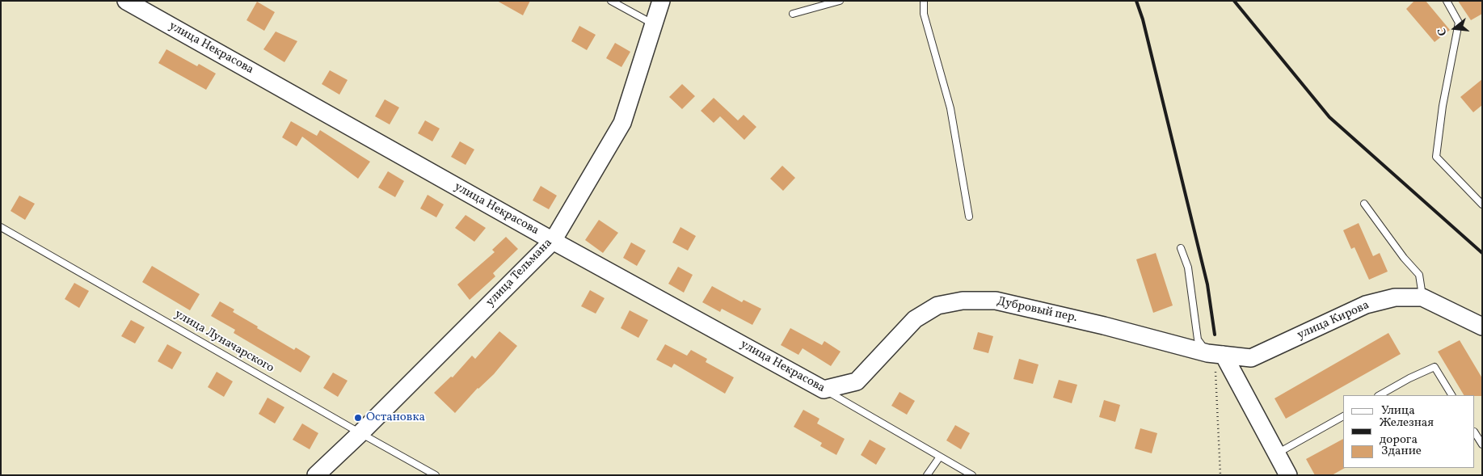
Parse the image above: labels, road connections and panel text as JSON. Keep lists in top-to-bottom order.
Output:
{
  "streets": {
    "street": [
      "улица Некрасова",
      "улица Тельмана",
      "Дубровый пер.",
      "улица Кирова"
    ],
    "lane": ["улица Луначарского"]
  },
  "crossings": [
    ["улица Некрасова", "улица Тельмана"],
    ["улица Некрасова", "Дубровый пер."],
    ["улица Тельмана", "улица Луначарского"],
    ["Дубровый пер.", "улица Кирова"]
  ],
  "places": ["Остановка"],
  "legend": ["Улица", "Железная дорога", "Здание"],
  "north": "left"
}
